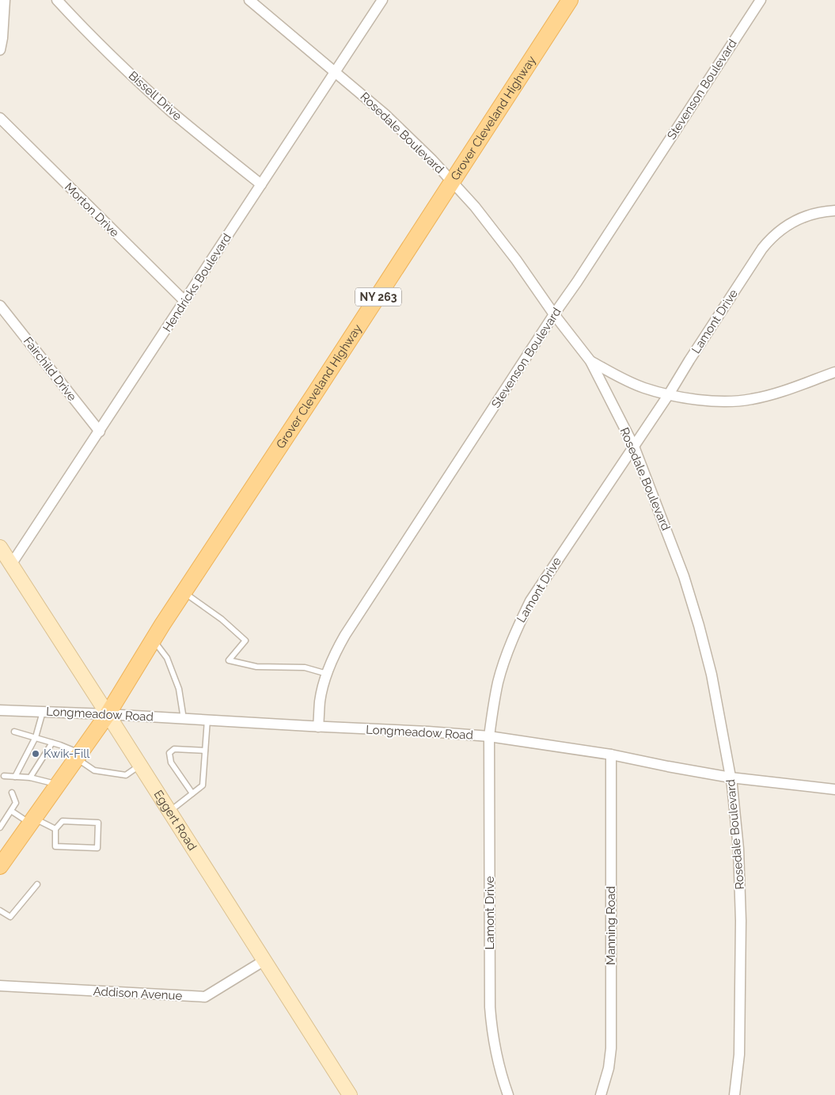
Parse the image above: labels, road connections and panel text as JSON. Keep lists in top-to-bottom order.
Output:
{
  "streets": {
    "main road": ["Grover Cleveland Highway", "NY 263"],
    "street": [
      "Stevenson Boulevard",
      "Bissell Drive",
      "Rosedale Boulevard",
      "Morton Drive",
      "Hendricks Boulevard",
      "Lamont Drive",
      "Fairchild Drive",
      "Longmeadow Road",
      "Eggert Road",
      "Manning Road",
      "Addison Avenue"
    ]
  },
  "crossings": [
    ["Stevenson Boulevard", "Rosedale Boulevard"],
    ["Stevenson Boulevard", "Longmeadow Road"],
    ["Bissell Drive", "Hendricks Boulevard"],
    ["Grover Cleveland Highway", "Rosedale Boulevard"],
    ["Grover Cleveland Highway", "NY 263"],
    ["Grover Cleveland Highway", "Longmeadow Road"],
    ["Grover Cleveland Highway", "Eggert Road"],
    ["Rosedale Boulevard", "Hendricks Boulevard"],
    ["Rosedale Boulevard", "Lamont Drive"],
    ["Rosedale Boulevard", "Longmeadow Road"],
    ["Morton Drive", "Hendricks Boulevard"],
    ["Hendricks Boulevard", "Fairchild Drive"],
    ["Hendricks Boulevard", "Eggert Road"],
    ["NY 263", "Longmeadow Road"],
    ["NY 263", "Eggert Road"],
    ["Lamont Drive", "Longmeadow Road"],
    ["Longmeadow Road", "Eggert Road"],
    ["Longmeadow Road", "Manning Road"],
    ["Eggert Road", "Addison Avenue"]
  ],
  "places": ["Kwik-Fill"]
}
